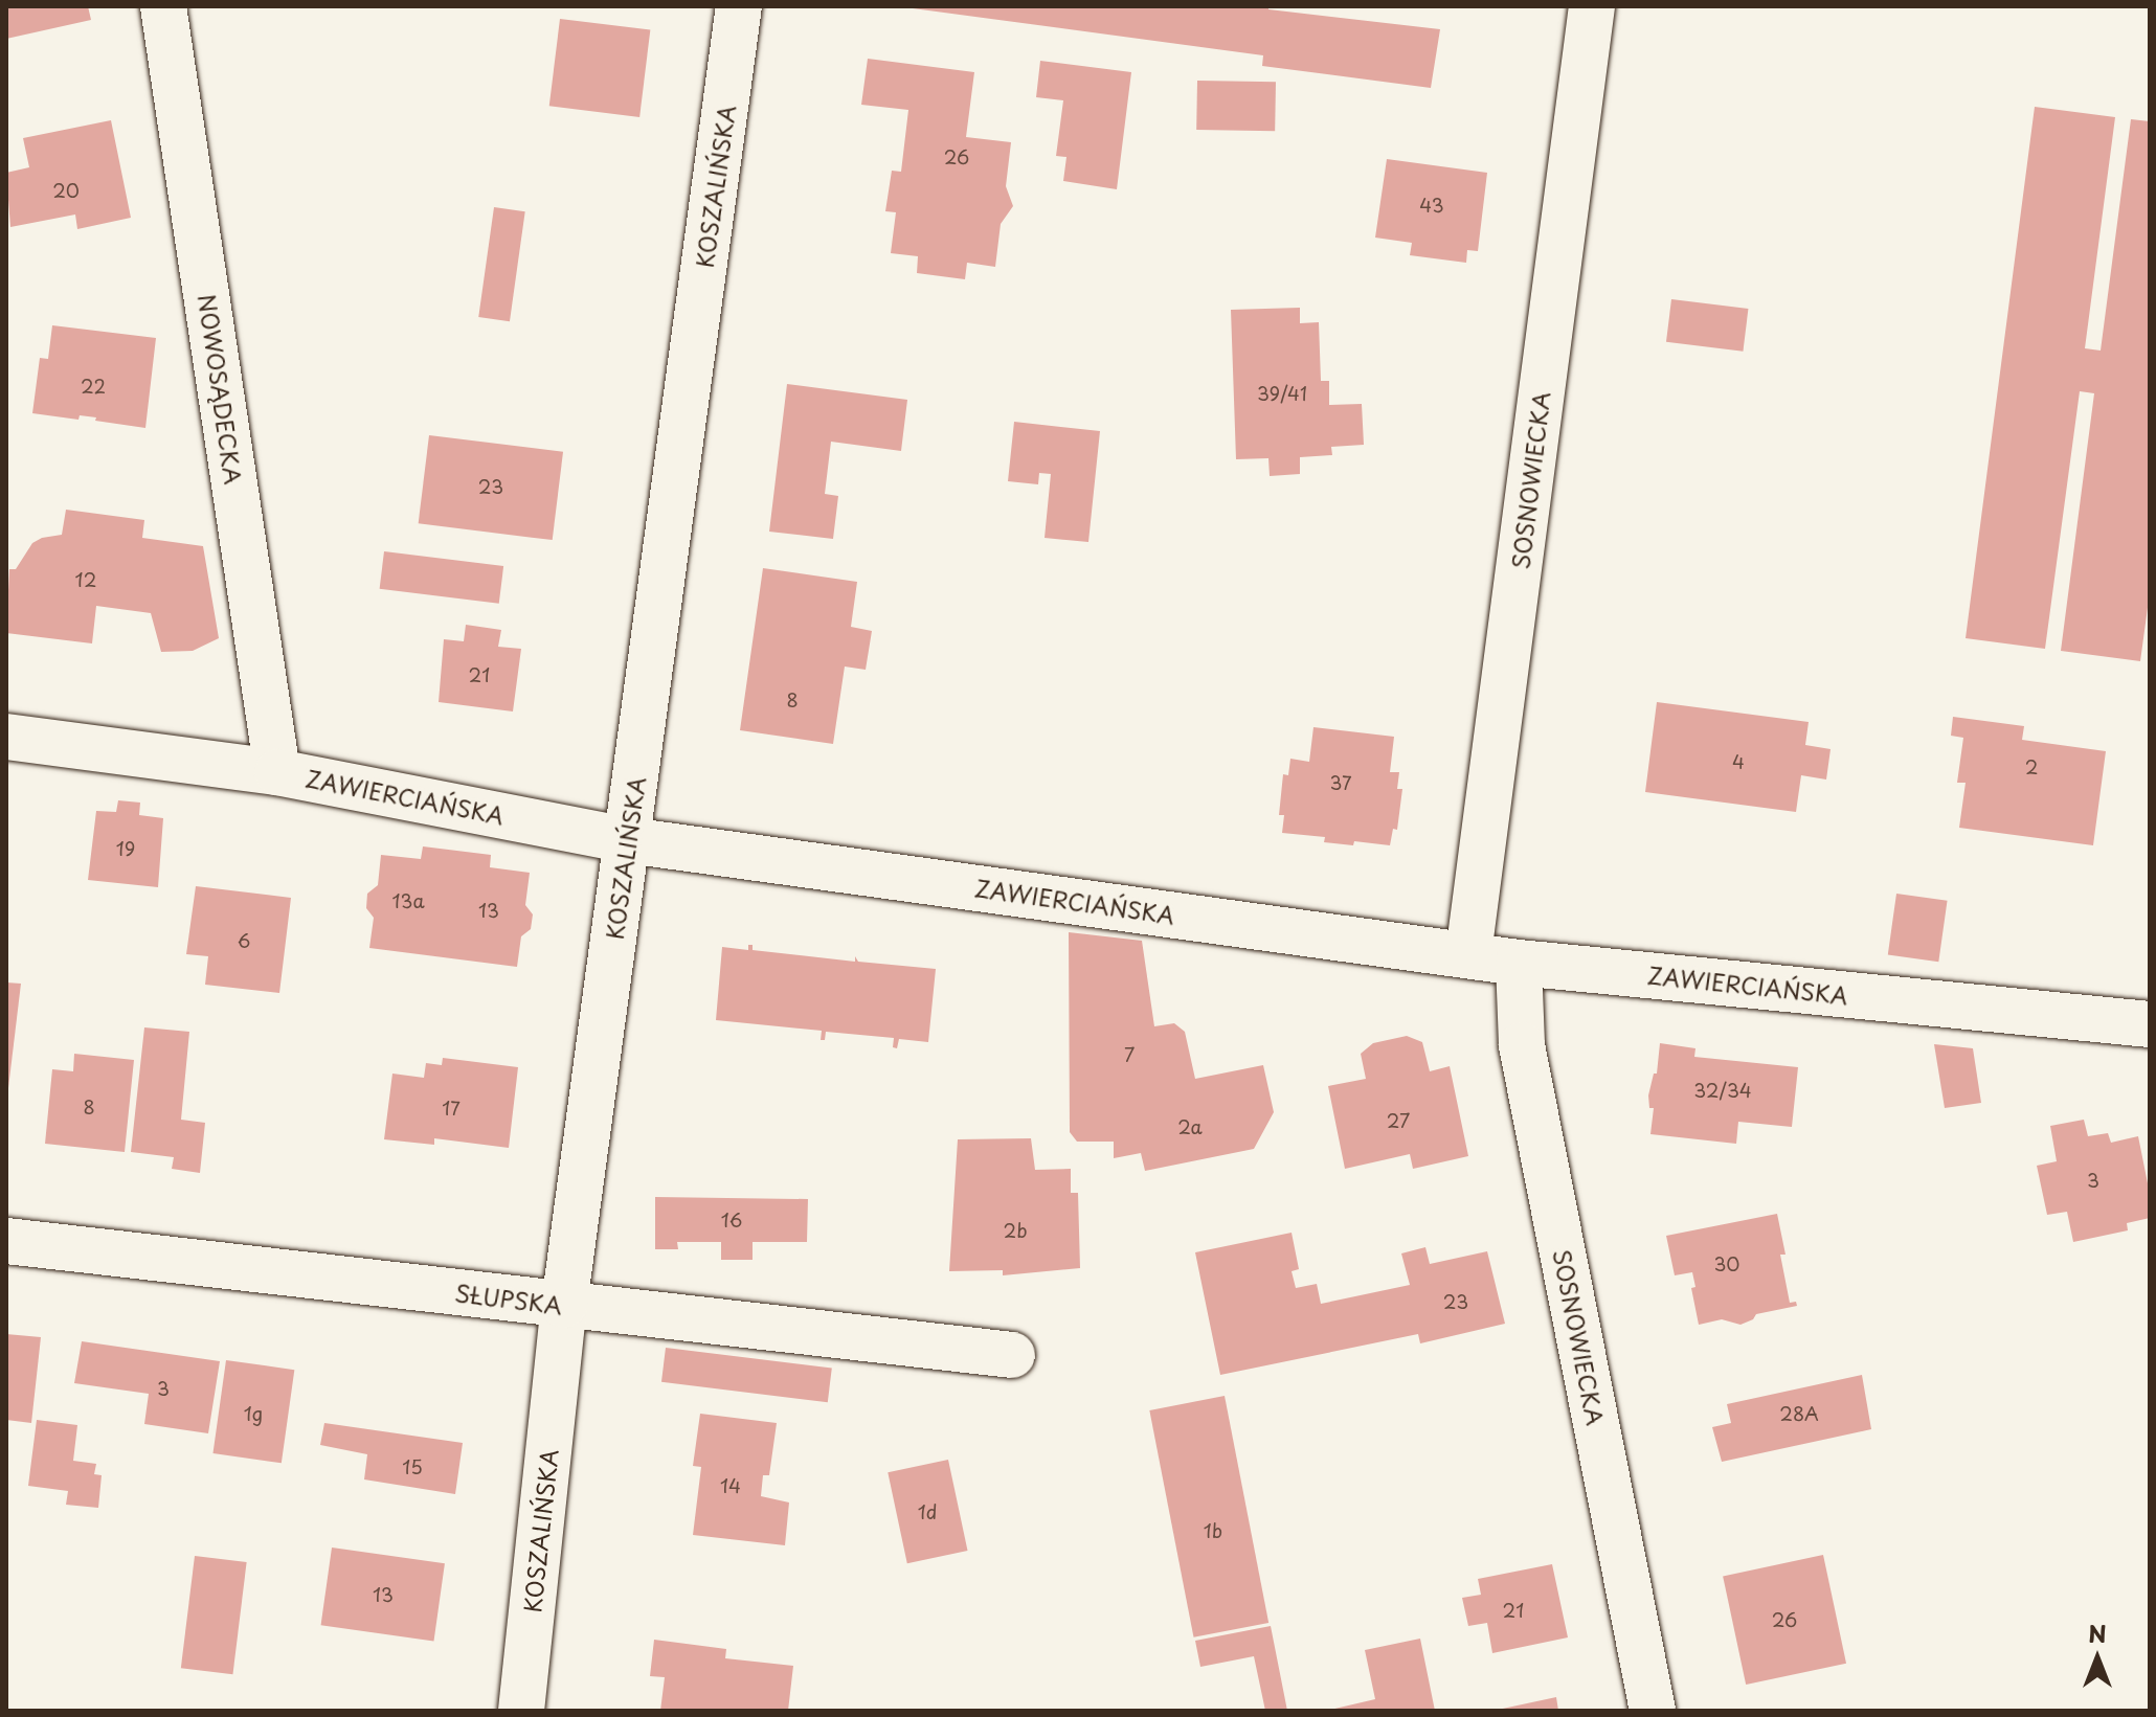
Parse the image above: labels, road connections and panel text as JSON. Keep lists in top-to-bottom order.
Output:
{
  "streets": {
    "street": [
      "KOSZALIŃSKA",
      "NOWOSĄDECKA",
      "SOSNOWIECKA",
      "ZAWIERCIAŃSKA",
      "SŁUPSKA"
    ]
  },
  "crossings": [
    ["KOSZALIŃSKA", "ZAWIERCIAŃSKA"],
    ["KOSZALIŃSKA", "SŁUPSKA"],
    ["NOWOSĄDECKA", "ZAWIERCIAŃSKA"],
    ["SOSNOWIECKA", "ZAWIERCIAŃSKA"]
  ],
  "house_numbers": [
    "26",
    "20",
    "43",
    "22",
    "39/41",
    "23",
    "12",
    "21",
    "8",
    "4",
    "2",
    "37",
    "19",
    "13a",
    "13",
    "6",
    "7",
    "32/34",
    "8",
    "17",
    "27",
    "2a",
    "3",
    "16",
    "2b",
    "30",
    "23",
    "3",
    "1g",
    "28A",
    "15",
    "14",
    "1d",
    "1b",
    "13",
    "21",
    "26"
  ],
  "north": "top"
}
